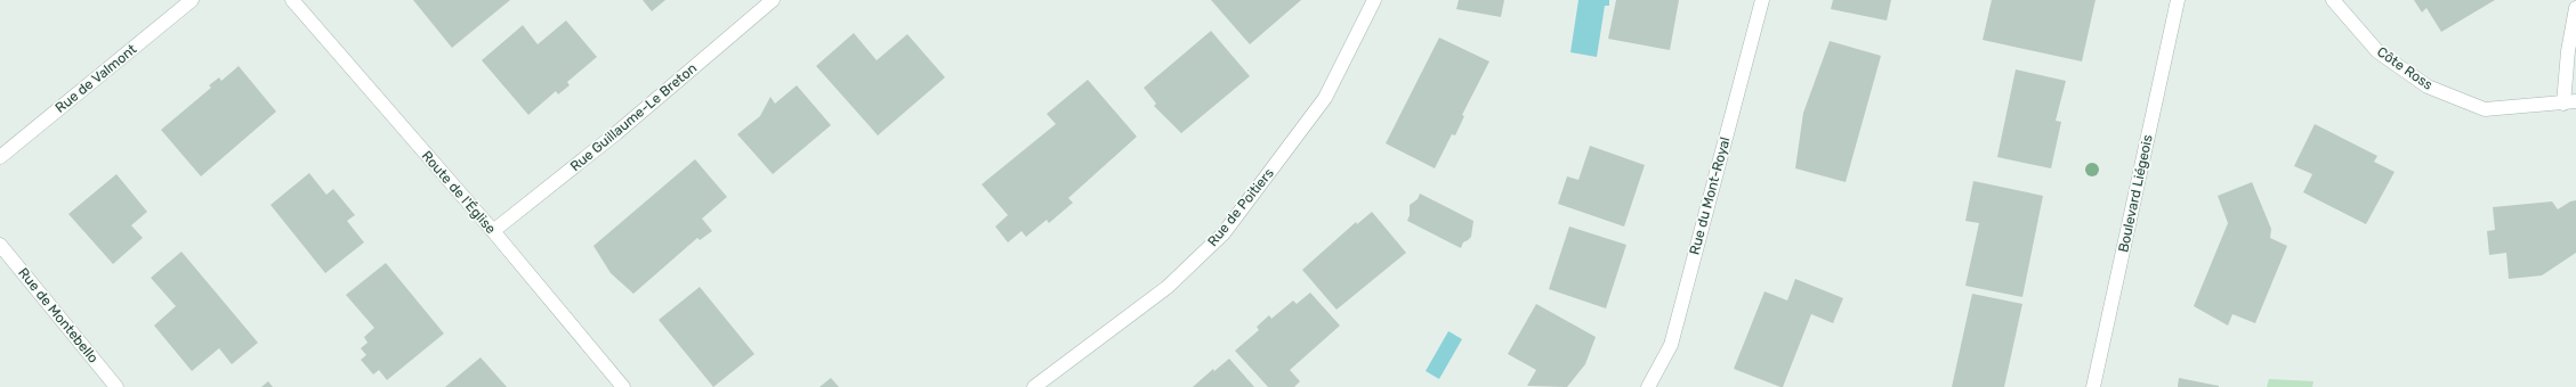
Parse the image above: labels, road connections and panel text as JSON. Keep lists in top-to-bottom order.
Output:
{
  "streets": {
    "street": [
      "Côte Ross",
      "Rue de Valmont",
      "Rue Guillaume-Le Breton",
      "Route de l'Église",
      "Boulevard Liégeois",
      "Rue du Mont-Royal",
      "Rue de Poitiers",
      "Rue de Montebello"
    ]
  },
  "crossings": [
    ["Rue Guillaume-Le Breton", "Route de l'Église"]
  ]
}
